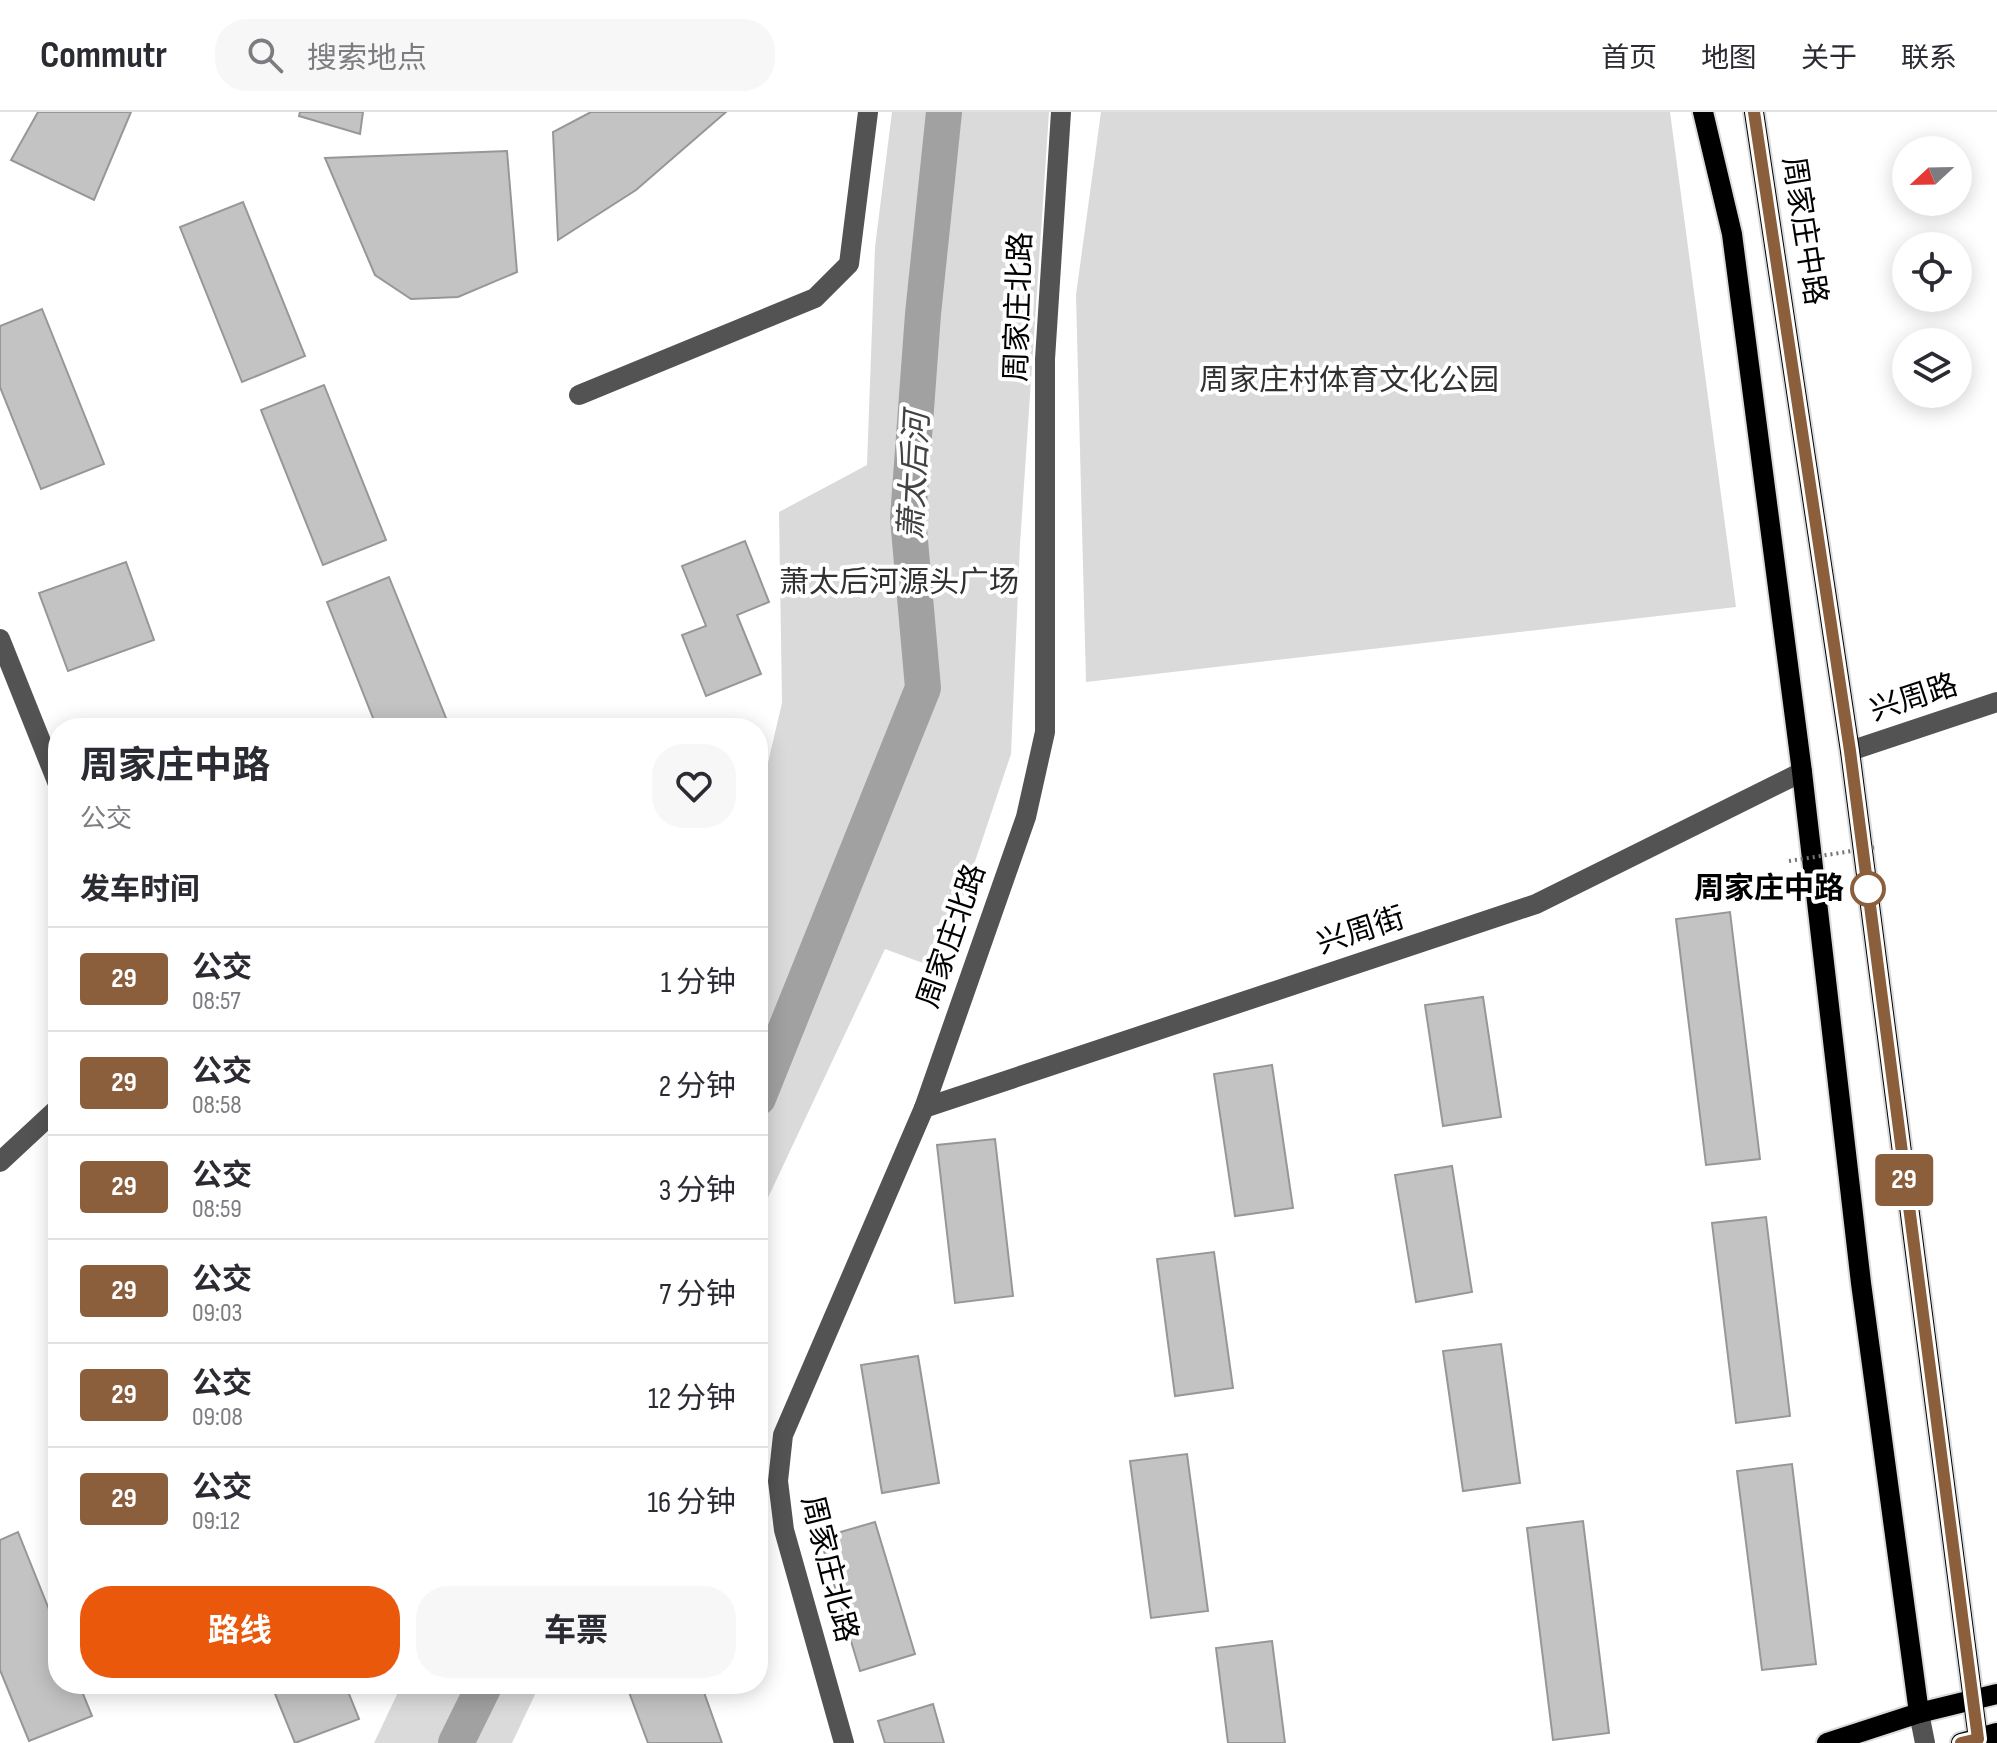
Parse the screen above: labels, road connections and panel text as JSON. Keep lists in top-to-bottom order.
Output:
{
  "streets": {
    "main road": ["周家庄中路"],
    "street": ["周家庄北路", "兴周路", "兴周街"]
  },
  "crossings": [
    ["周家庄中路", "兴周路"],
    ["周家庄北路", "兴周街"]
  ],
  "water": ["萧太后河"],
  "parks": ["周家庄村体育文化公园", "萧太后河源头广场"],
  "places": ["周家庄中路"],
  "lines": ["bus line 29"],
  "north": "left",
  "page": {
    "header": "Commutr",
    "search": "搜索地点",
    "nav": [
      "首页",
      "地图",
      "关于",
      "联系"
    ],
    "on_map": "29",
    "heading": [
      ["周家庄中路", "公交"],
      "发车时间"
    ],
    "list": [
      {
        "mark": "29",
        "name": "公交",
        "note": "08:57",
        "value": "1 分钟"
      },
      {
        "mark": "29",
        "name": "公交",
        "note": "08:58",
        "value": "2 分钟"
      },
      {
        "mark": "29",
        "name": "公交",
        "note": "08:59",
        "value": "3 分钟"
      },
      {
        "mark": "29",
        "name": "公交",
        "note": "09:03",
        "value": "7 分钟"
      },
      {
        "mark": "29",
        "name": "公交",
        "note": "09:08",
        "value": "12 分钟"
      },
      {
        "mark": "29",
        "name": "公交",
        "note": "09:12",
        "value": "16 分钟"
      }
    ],
    "buttons": ["路线", "车票"]
  }
}
